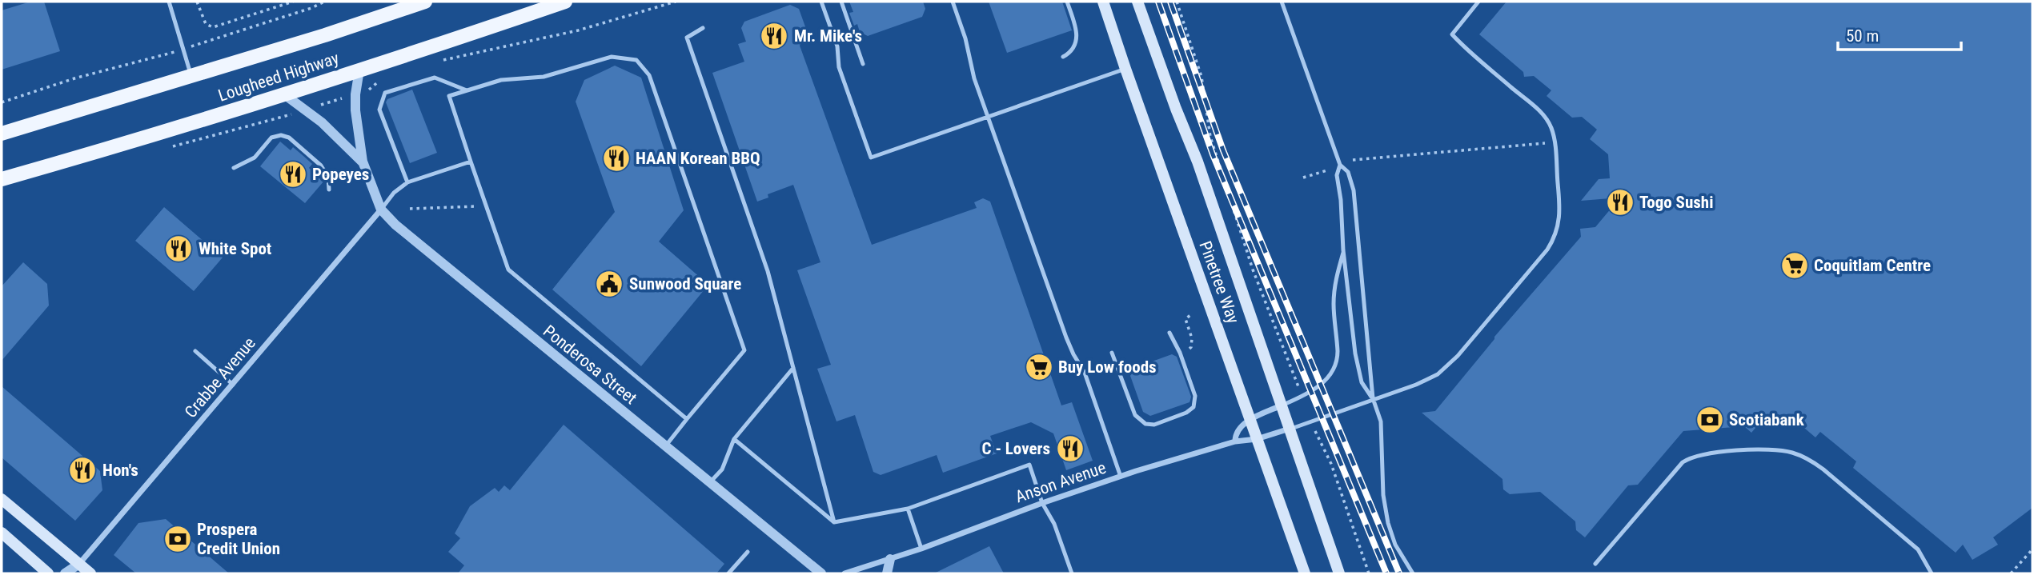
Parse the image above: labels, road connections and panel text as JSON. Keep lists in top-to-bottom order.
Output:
{
  "streets": {
    "main road": ["Lougheed Highway", "Pinetree Way"],
    "street": ["Ponderosa Street", "Crabbe Avenue", "Anson Avenue"]
  },
  "crossings": [
    ["Lougheed Highway", "Ponderosa Street"],
    ["Pinetree Way", "Anson Avenue"],
    ["Ponderosa Street", "Crabbe Avenue"]
  ],
  "places": {
    "restaurant": [
      "Mr. Mike's",
      "HAAN Korean BBQ",
      "Popeyes",
      "Togo Sushi",
      "White Spot",
      "C - Lovers",
      "Hon's"
    ],
    "supermarket": ["Coquitlam Centre", "Buy Low foods"],
    "public building": ["Sunwood Square"],
    "bank": ["Scotiabank", "Prospera Credit Union"]
  },
  "scale_bar": "50 m"
}
